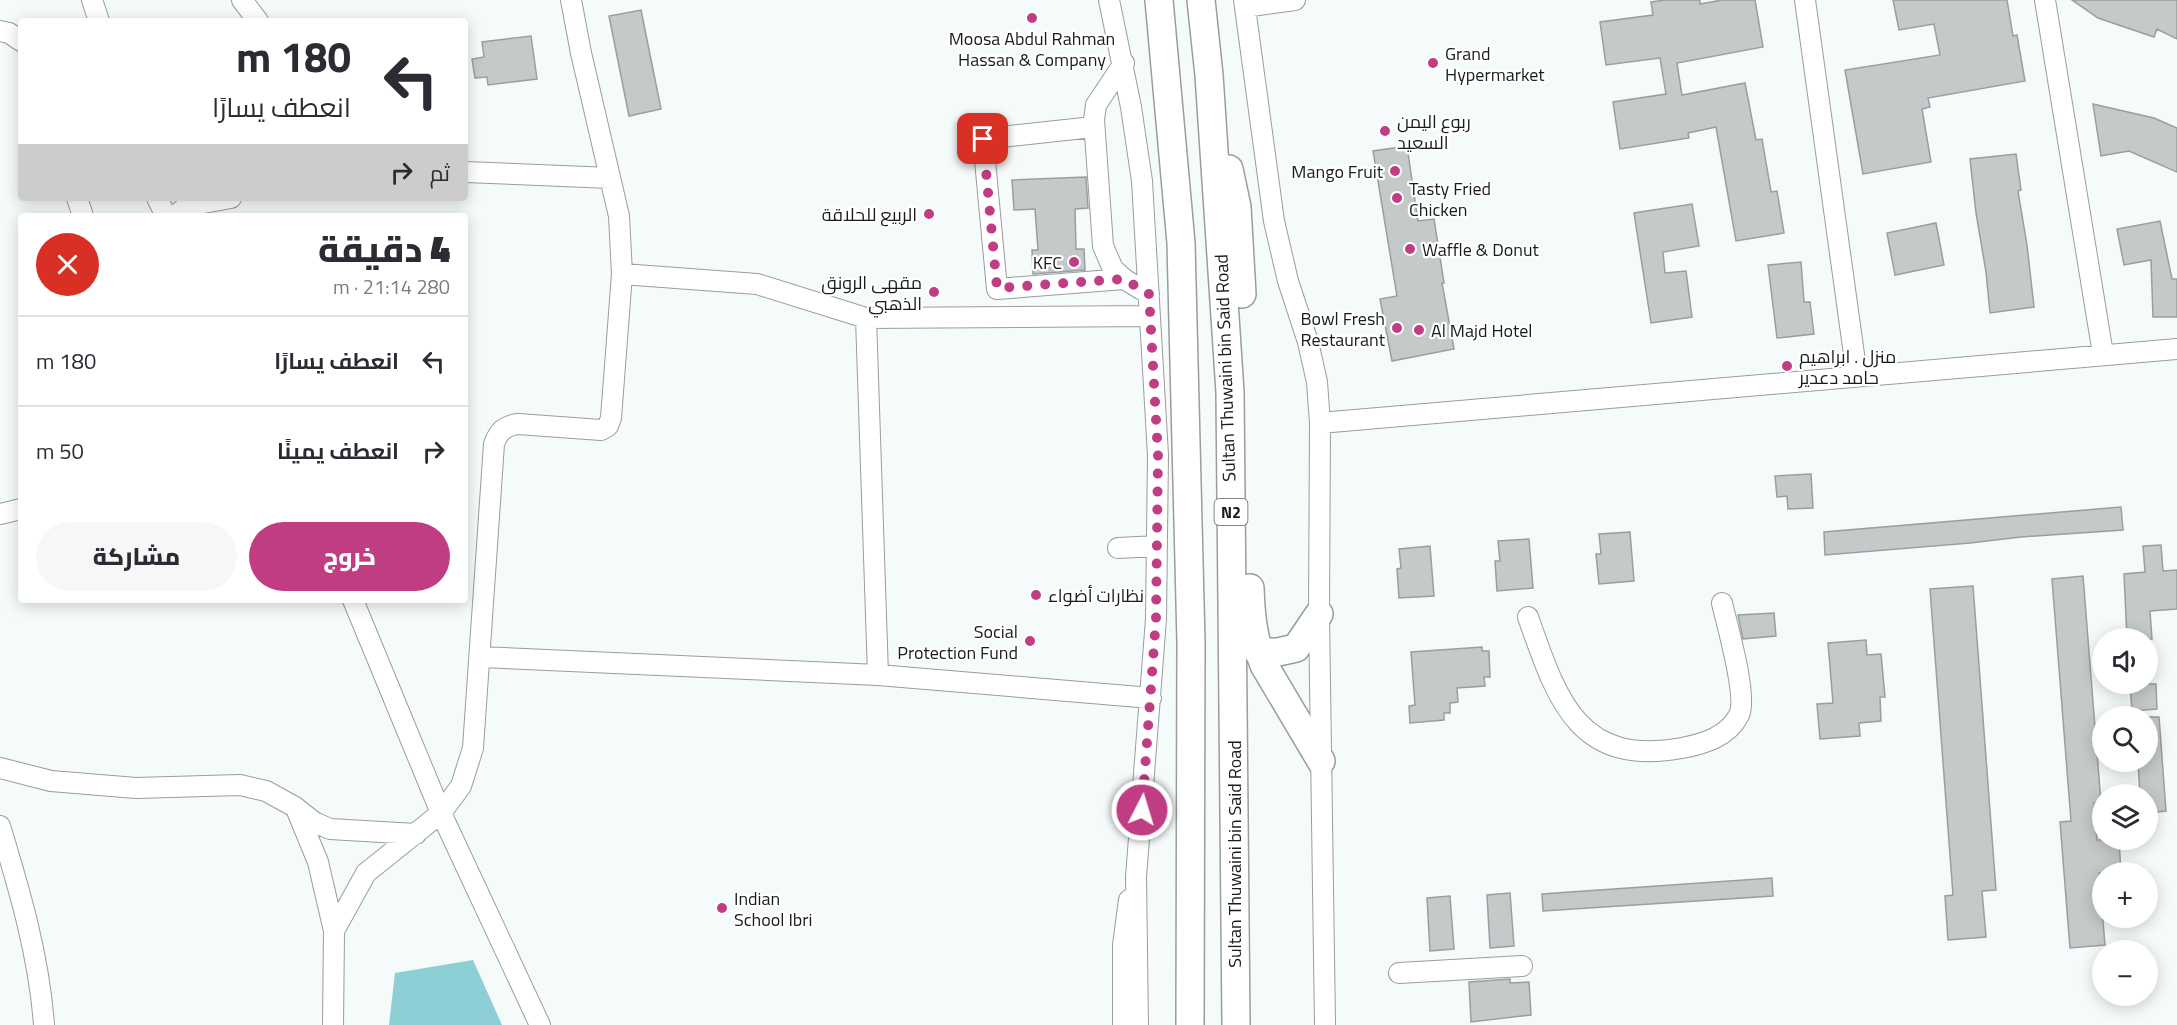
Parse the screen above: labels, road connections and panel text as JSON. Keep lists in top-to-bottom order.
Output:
{
  "streets": {
    "highway": ["Sultan Thuwaini bin Said Road", "N2"]
  },
  "places": [
    "Moosa Abdul Rahman Hassan & Company",
    "Grand Hypermarket",
    "ربوع اليمن السعيد",
    "Mango Fruit",
    "Tasty Fried Chicken",
    "الربيع للحلاقة",
    "Waffle & Donut",
    "KFC",
    "مقهى الرونق الذهبي",
    "Bowl Fresh Restaurant",
    "Al Majd Hotel",
    "منزل . ابراهيم حامد دعدير",
    "نظارات أضواء",
    "Social Protection Fund",
    "Indian School Ibri"
  ],
  "page": {
    "turn": ["180 m", "انعطف يسارًا"],
    "then": "ثم",
    "heading": ["4 دقيقة", "280 m · 21:14"],
    "list": [
      {
        "name": "انعطف يسارًا",
        "value": "180 m"
      },
      {
        "name": "انعطف يمينًا",
        "value": "50 m"
      }
    ],
    "buttons": ["خروج", "مشاركة"],
    "map_buttons": ["+", "−"]
  }
}
